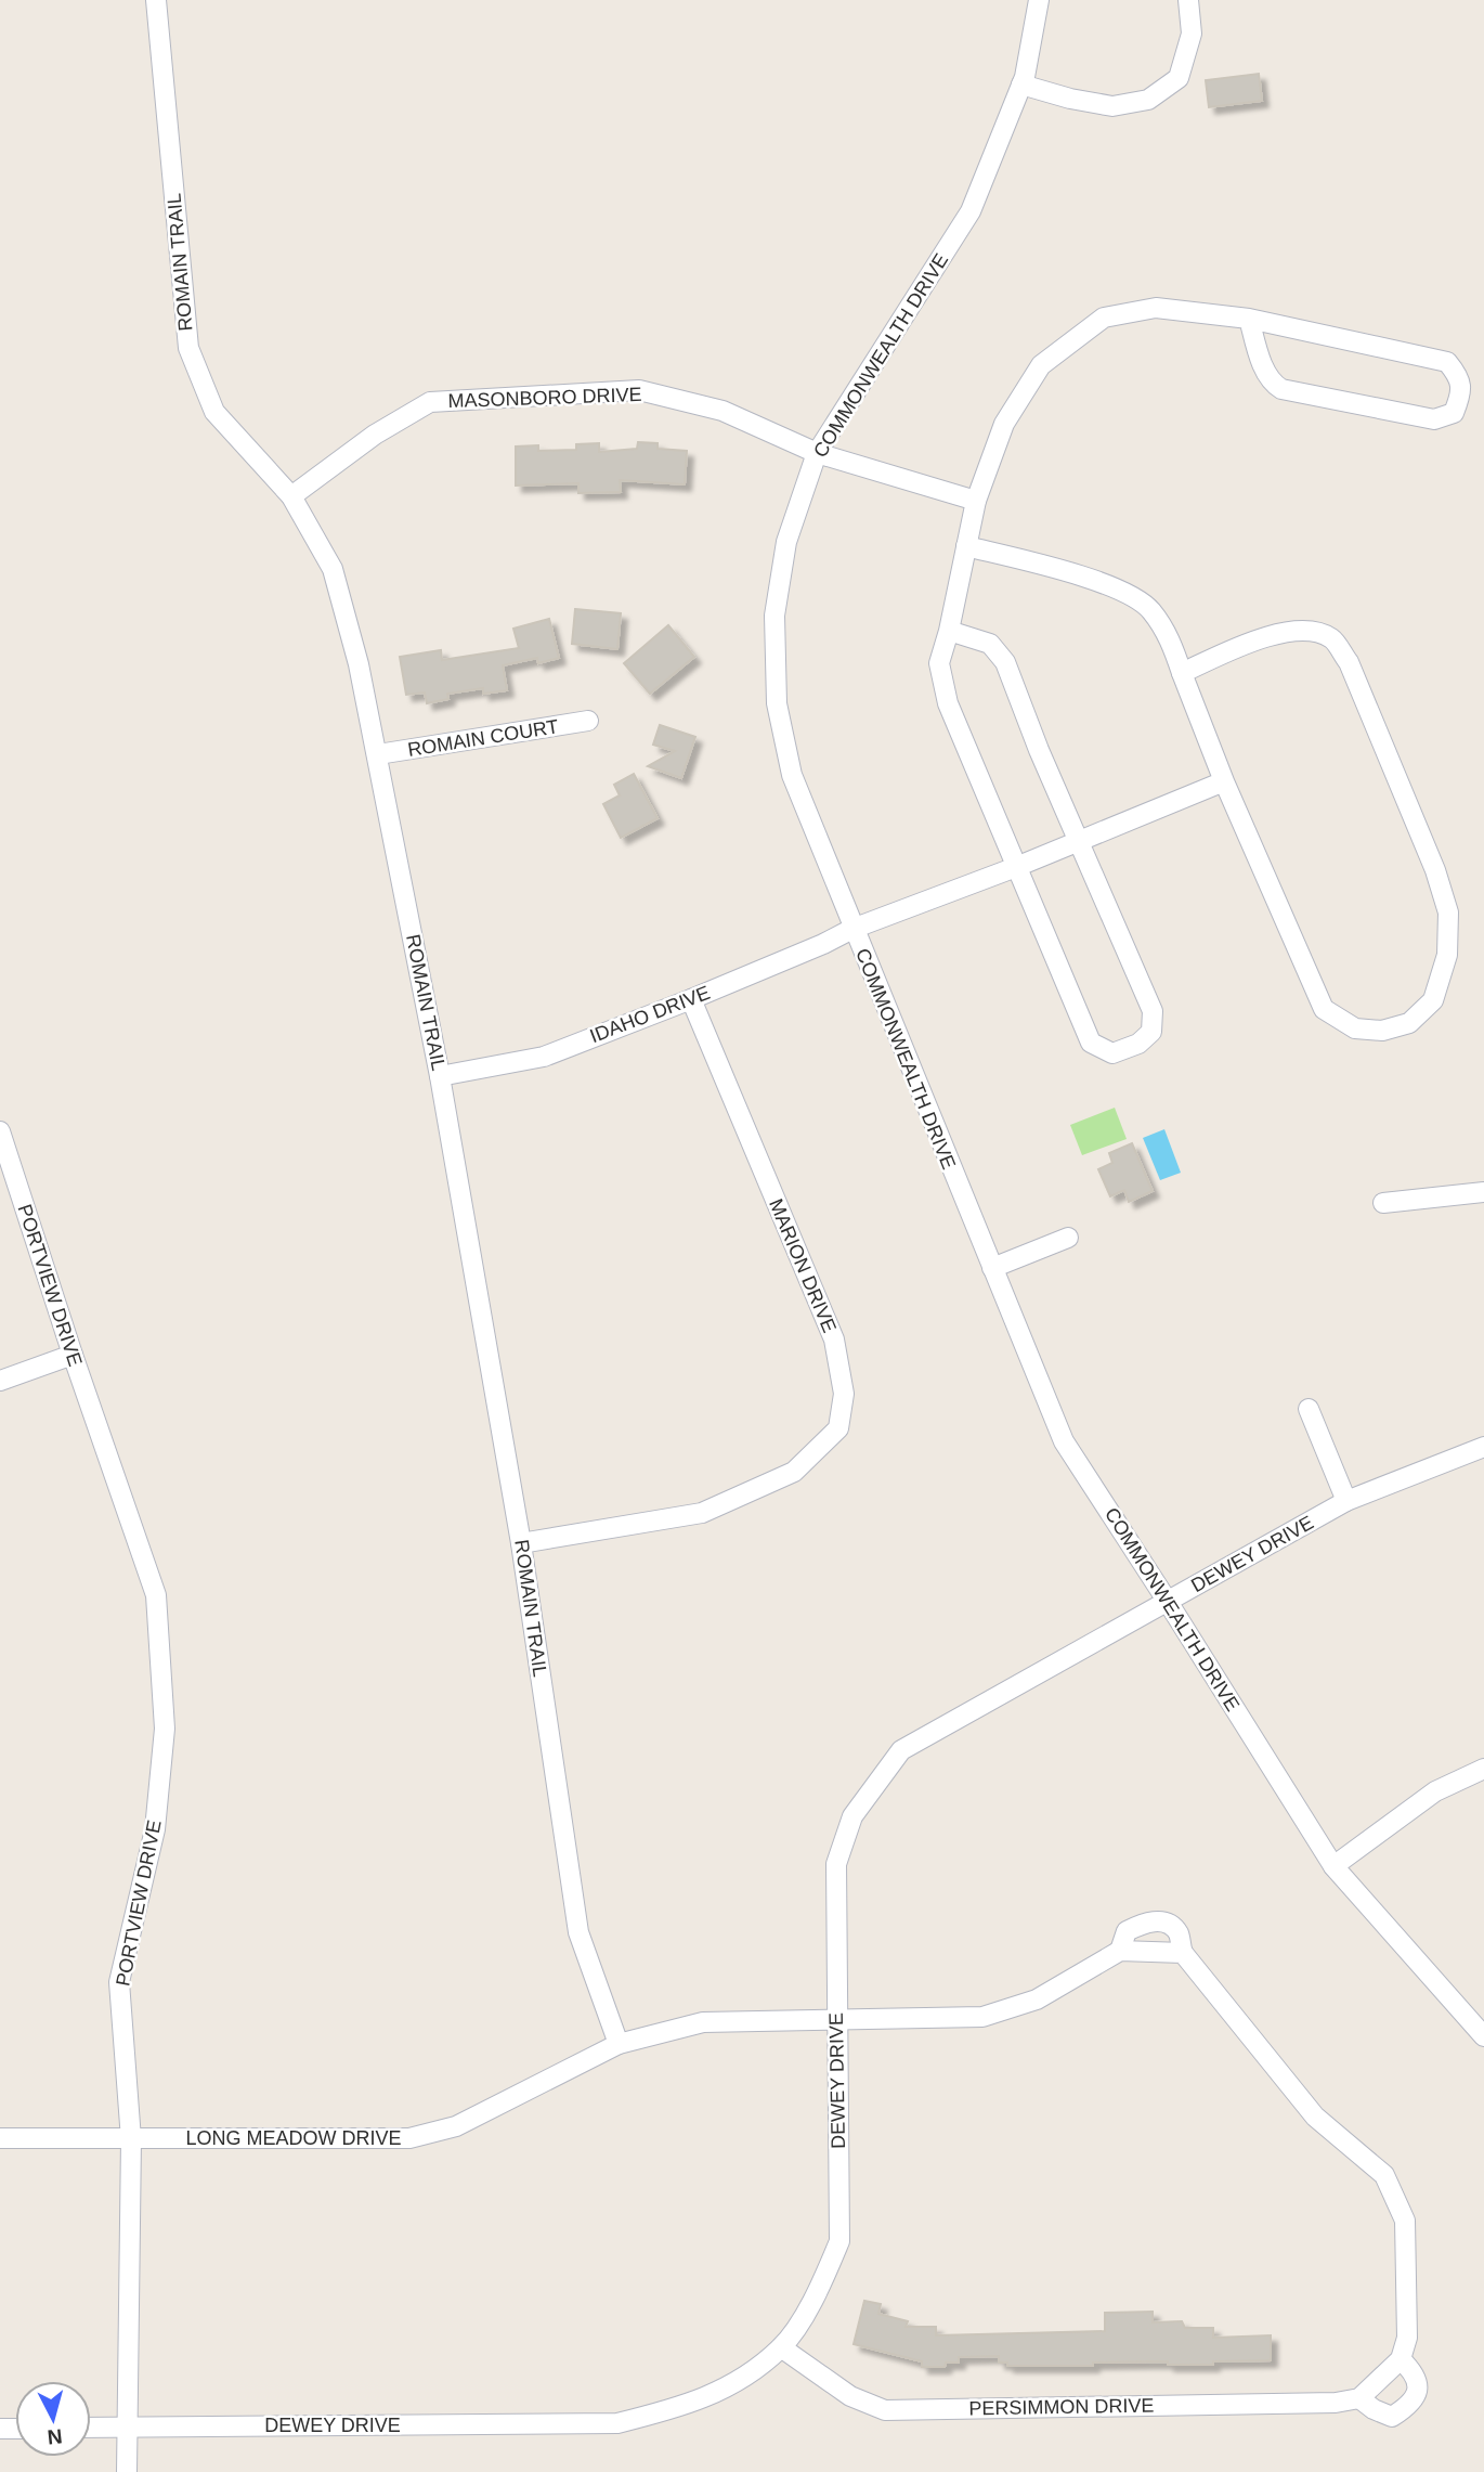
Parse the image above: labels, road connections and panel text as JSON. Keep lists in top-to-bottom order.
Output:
{
  "streets": {
    "street": [
      "ROMAIN TRAIL",
      "COMMONWEALTH DRIVE",
      "MASONBORO DRIVE",
      "ROMAIN COURT",
      "IDAHO DRIVE",
      "MARION DRIVE",
      "PORTVIEW DRIVE",
      "DEWEY DRIVE",
      "LONG MEADOW DRIVE",
      "PERSIMMON DRIVE"
    ]
  },
  "crossings": [
    ["ROMAIN TRAIL", "MASONBORO DRIVE"],
    ["ROMAIN TRAIL", "ROMAIN COURT"],
    ["ROMAIN TRAIL", "IDAHO DRIVE"],
    ["ROMAIN TRAIL", "MARION DRIVE"],
    ["ROMAIN TRAIL", "LONG MEADOW DRIVE"],
    ["COMMONWEALTH DRIVE", "MASONBORO DRIVE"],
    ["COMMONWEALTH DRIVE", "IDAHO DRIVE"],
    ["COMMONWEALTH DRIVE", "DEWEY DRIVE"],
    ["IDAHO DRIVE", "MARION DRIVE"],
    ["PORTVIEW DRIVE", "DEWEY DRIVE"],
    ["PORTVIEW DRIVE", "LONG MEADOW DRIVE"],
    ["DEWEY DRIVE", "LONG MEADOW DRIVE"],
    ["DEWEY DRIVE", "PERSIMMON DRIVE"]
  ],
  "north": "bottom"
}
